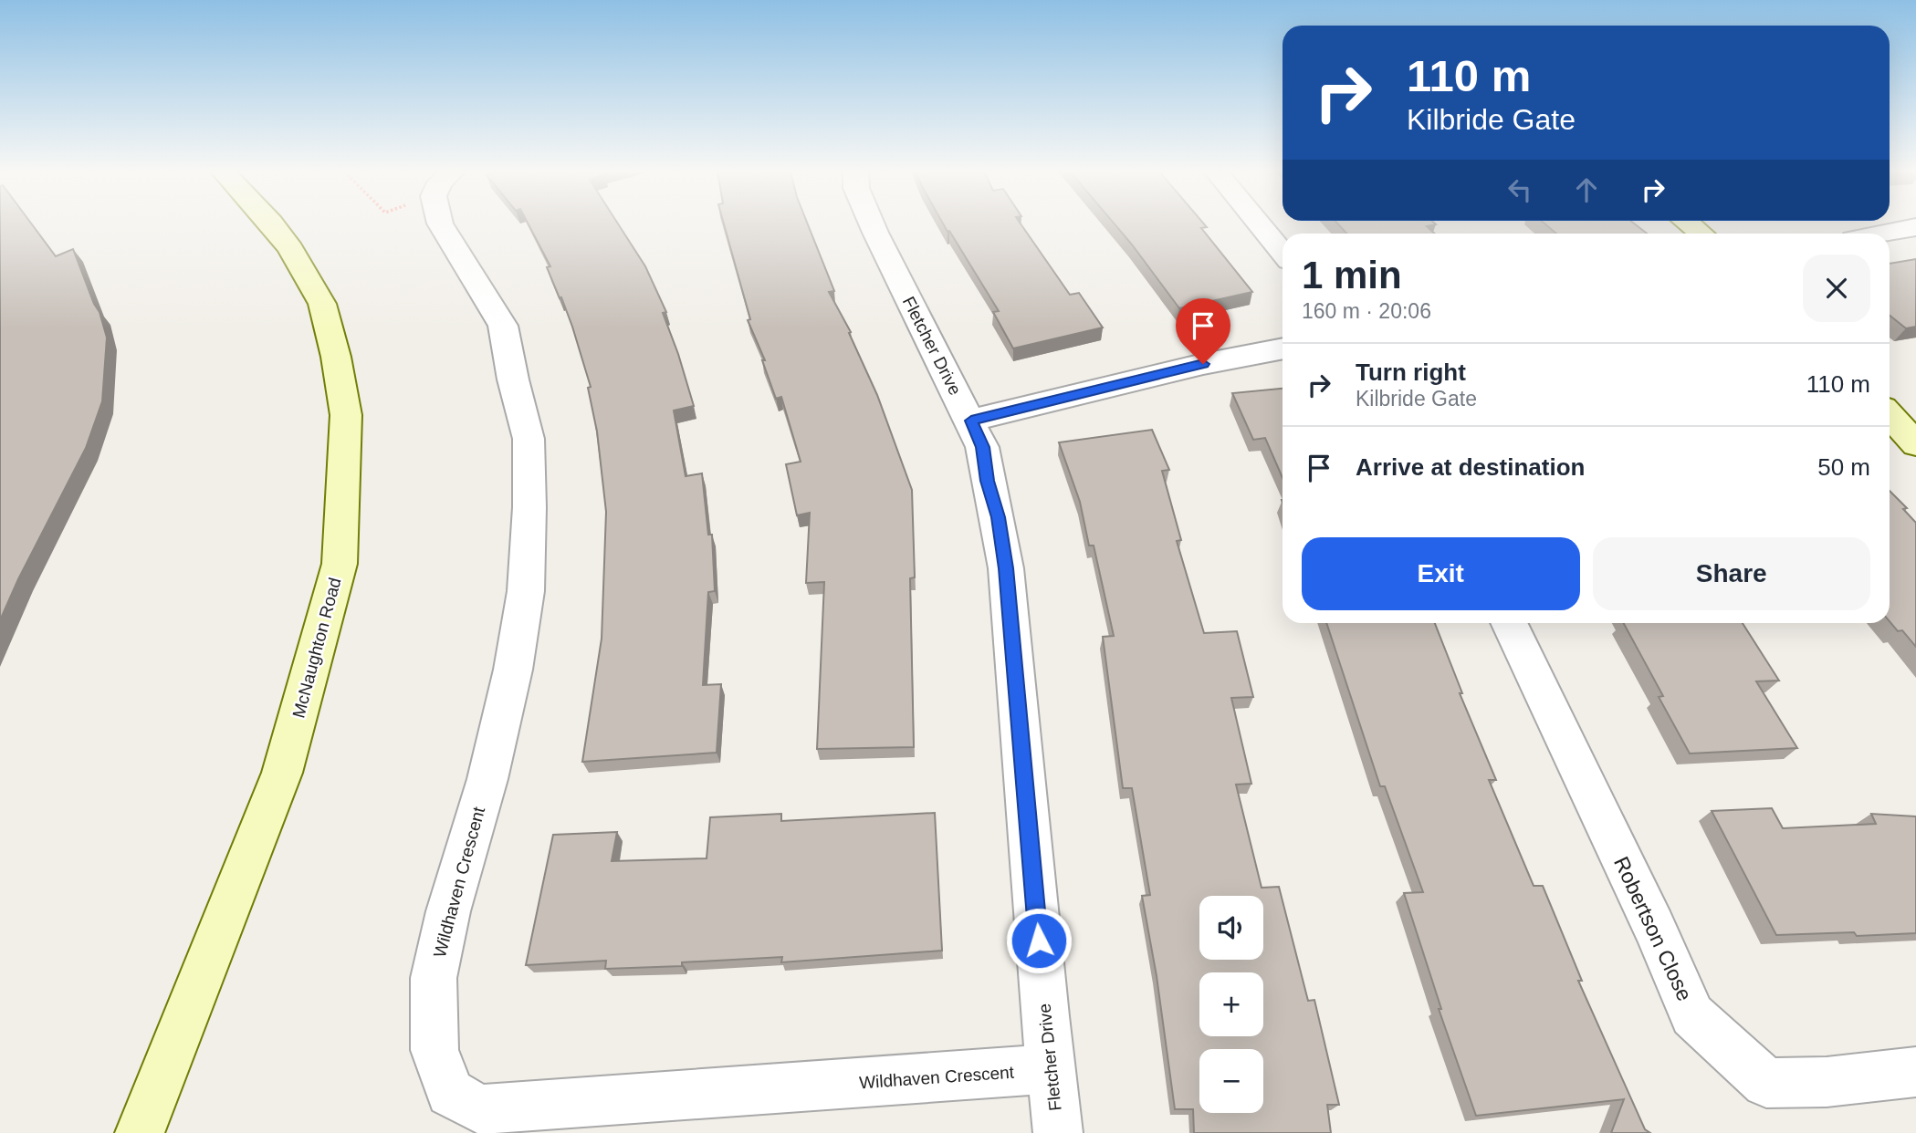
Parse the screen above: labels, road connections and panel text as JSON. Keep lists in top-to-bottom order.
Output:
{
  "streets": {
    "street": [
      "Fletcher Drive",
      "McNaughton Road",
      "Wildhaven Crescent",
      "Robertson Close"
    ]
  },
  "crossings": [
    ["Fletcher Drive", "Wildhaven Crescent"]
  ],
  "page": {
    "turn": ["110 m", "Kilbride Gate"],
    "heading": ["1 min", "160 m · 20:06"],
    "list": [
      {
        "name": "Turn right",
        "note": "Kilbride Gate",
        "value": "110 m"
      },
      {
        "name": "Arrive at destination",
        "value": "50 m"
      }
    ],
    "buttons": ["Exit", "Share"],
    "map_buttons": ["+", "−"]
  }
}
